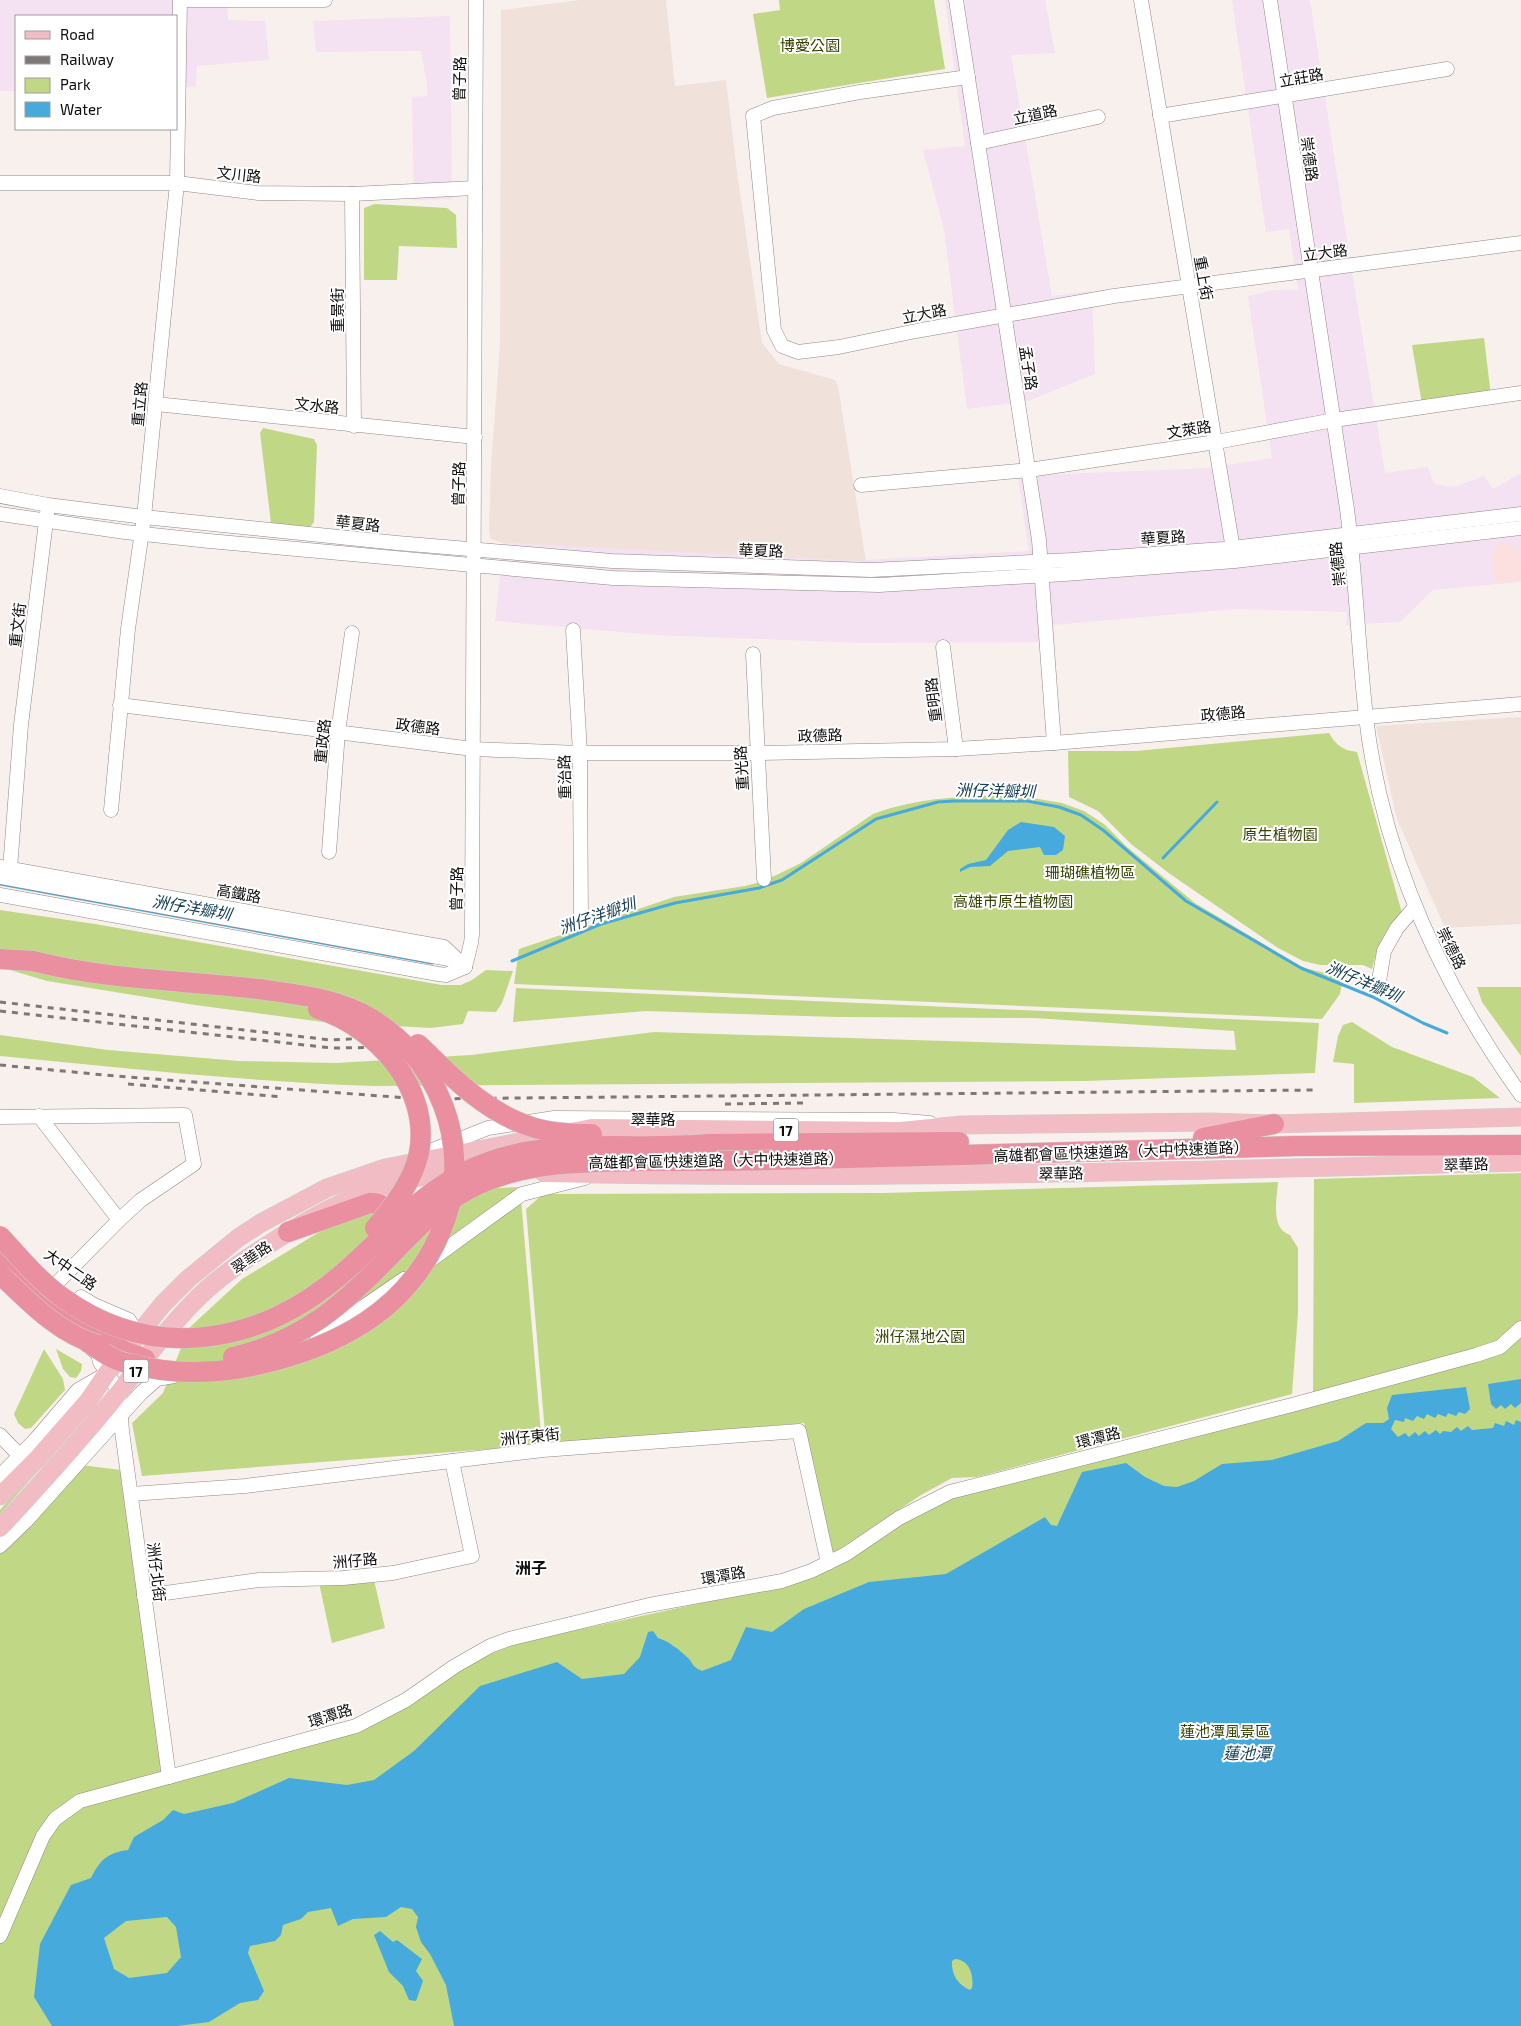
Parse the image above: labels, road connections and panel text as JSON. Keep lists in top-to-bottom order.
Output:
{
  "streets": {
    "highway": ["高雄都會區快速道路（大中快速道路）"],
    "main road": ["翠華路", "17"],
    "street": [
      "立莊路",
      "曾子路",
      "立道路",
      "崇德路",
      "文川路",
      "立大路",
      "重上街",
      "重景街",
      "孟子路",
      "重立路",
      "文水路",
      "文萊路",
      "華夏路",
      "重文街",
      "重明路",
      "政德路",
      "重政路",
      "重光路",
      "重治路",
      "高鐵路",
      "大中二路",
      "洲仔東街",
      "環潭路",
      "洲仔路",
      "洲仔北街"
    ]
  },
  "crossings": [
    ["立莊路", "崇德路"],
    ["立莊路", "重上街"],
    ["曾子路", "文川路"],
    ["曾子路", "文水路"],
    ["曾子路", "華夏路"],
    ["曾子路", "政德路"],
    ["曾子路", "高鐵路"],
    ["立道路", "孟子路"],
    ["崇德路", "立大路"],
    ["崇德路", "文萊路"],
    ["崇德路", "華夏路"],
    ["崇德路", "政德路"],
    ["文川路", "重景街"],
    ["文川路", "重立路"],
    ["立大路", "重上街"],
    ["立大路", "孟子路"],
    ["重上街", "文萊路"],
    ["重上街", "華夏路"],
    ["重景街", "文水路"],
    ["孟子路", "文萊路"],
    ["孟子路", "華夏路"],
    ["孟子路", "政德路"],
    ["重立路", "文水路"],
    ["重立路", "華夏路"],
    ["重立路", "政德路"],
    ["華夏路", "重文街"],
    ["重文街", "高鐵路"],
    ["重明路", "政德路"],
    ["政德路", "重政路"],
    ["政德路", "重光路"],
    ["政德路", "重治路"],
    ["翠華路", "高雄都會區快速道路（大中快速道路）"],
    ["翠華路", "大中二路"],
    ["翠華路", "洲仔北街"],
    ["洲仔東街", "環潭路"],
    ["洲仔東街", "洲仔路"],
    ["洲仔東街", "洲仔北街"],
    ["環潭路", "洲仔北街"],
    ["洲仔路", "洲仔北街"]
  ],
  "districts": ["洲子"],
  "water": ["洲仔洋瓣圳", "蓮池潭"],
  "parks": [
    "博愛公園",
    "原生植物園",
    "珊瑚礁植物區",
    "高雄市原生植物園",
    "洲仔濕地公園",
    "蓮池潭風景區"
  ],
  "legend": [
    "Road",
    "Railway",
    "Park",
    "Water"
  ]
}
